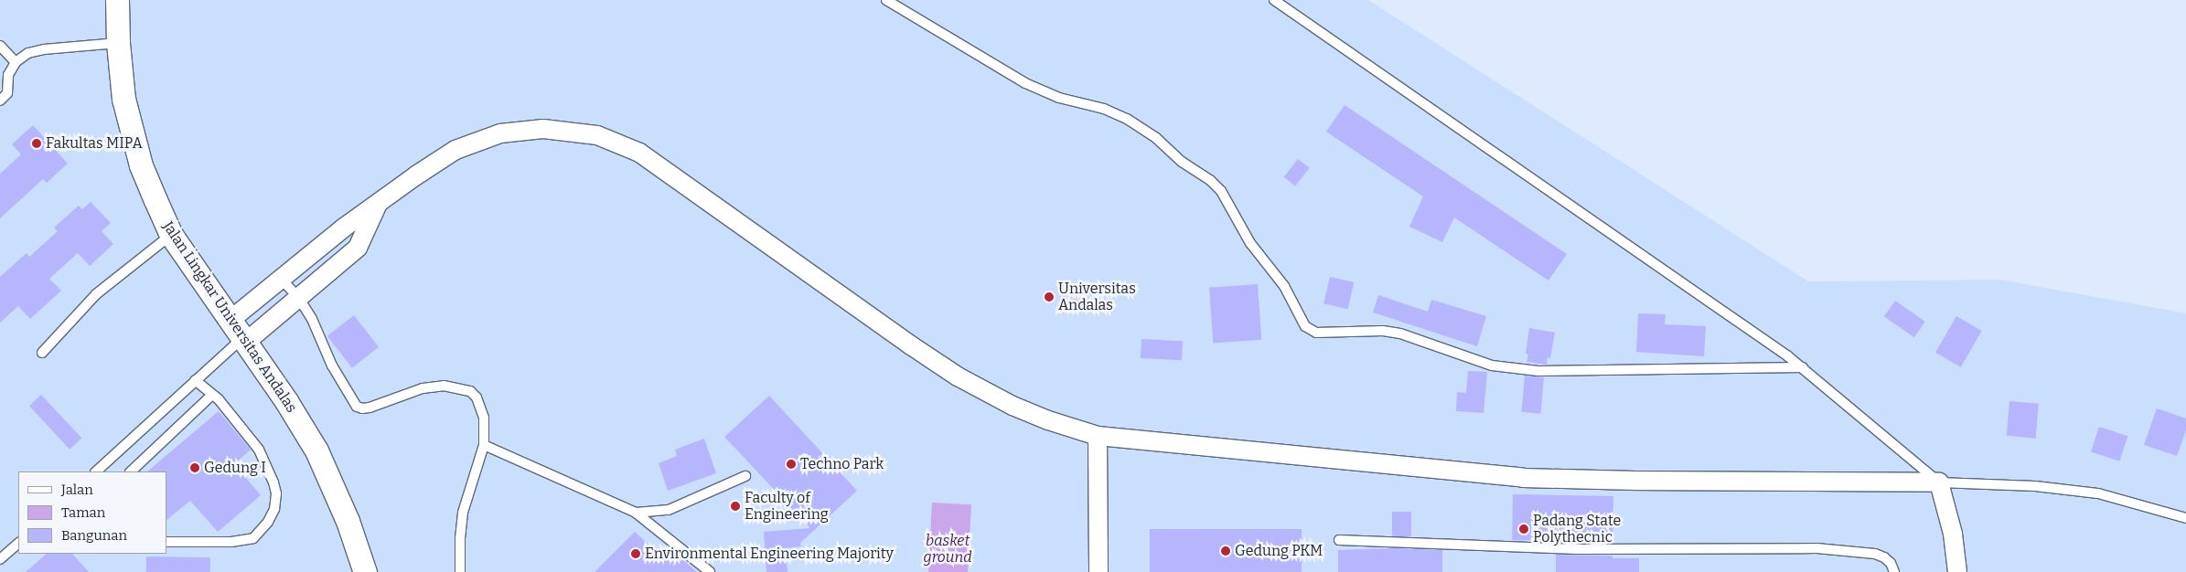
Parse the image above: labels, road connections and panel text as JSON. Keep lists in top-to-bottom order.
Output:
{
  "streets": {
    "street": ["Jalan Lingkar Universitas Andalas"]
  },
  "parks": ["basket ground"],
  "places": [
    "Fakultas MIPA",
    "Universitas Andalas",
    "Techno Park",
    "Gedung I",
    "Faculty of Engineering",
    "Padang State Polythecnic",
    "Gedung PKM",
    "Environmental Engineering Majority"
  ],
  "legend": ["Jalan", "Taman", "Bangunan"]
}
